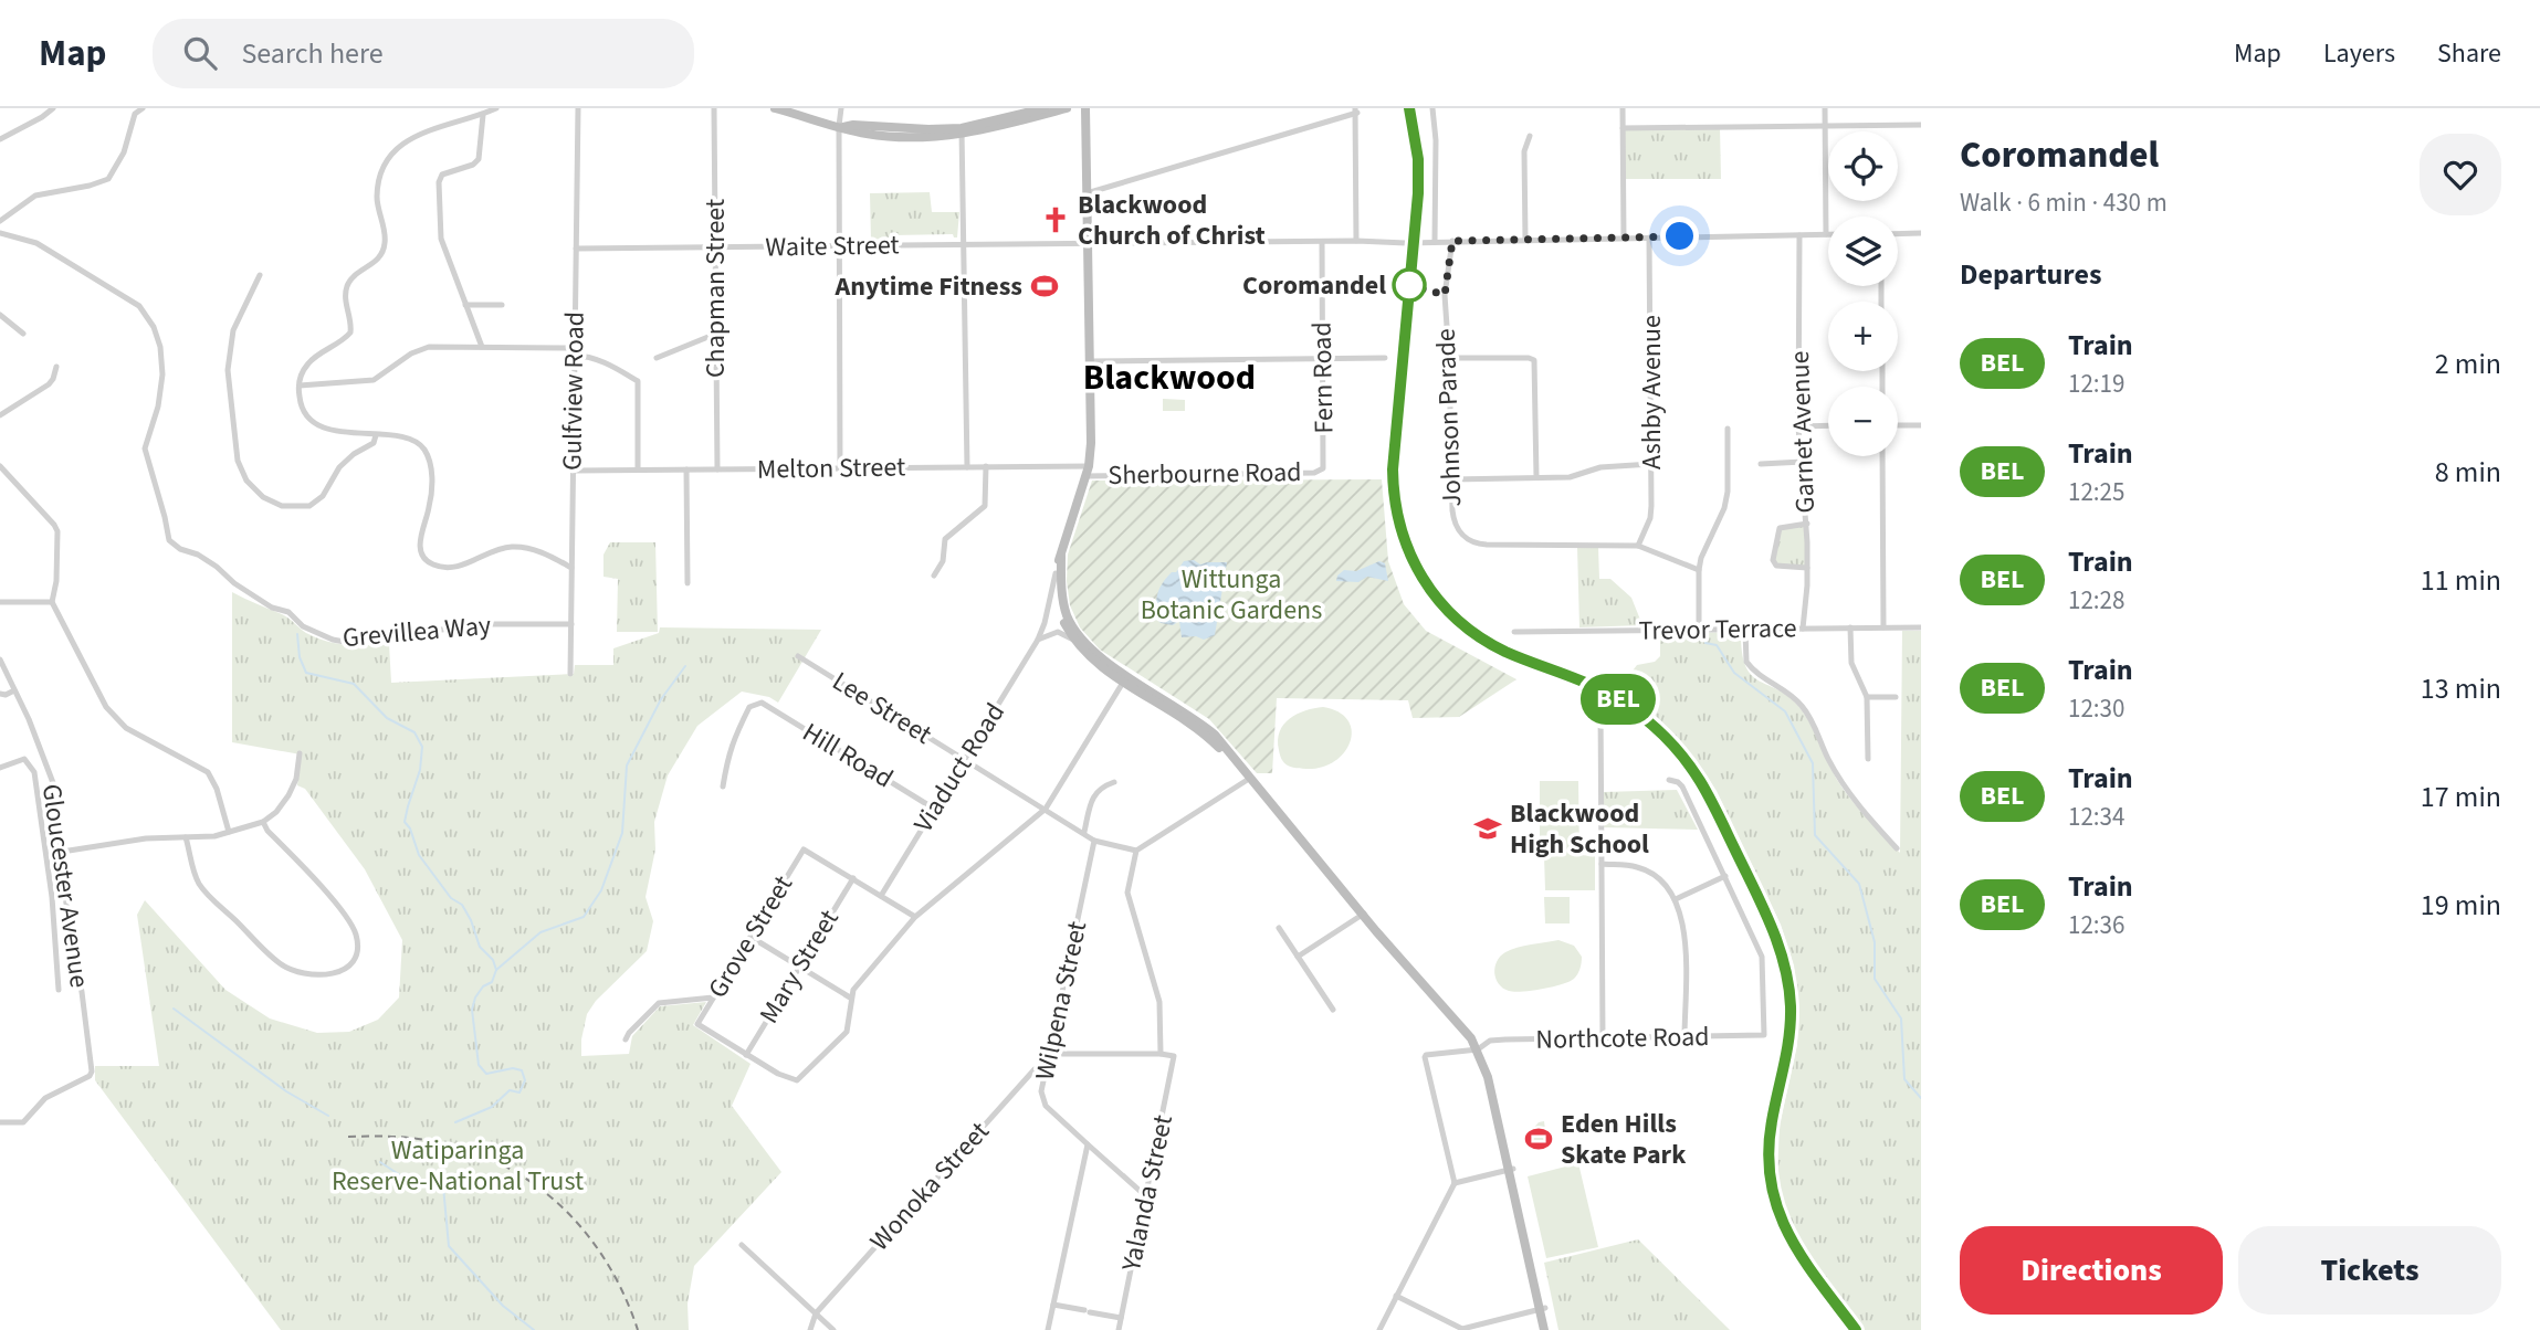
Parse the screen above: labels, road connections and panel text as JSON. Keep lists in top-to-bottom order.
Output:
{
  "streets": {
    "street": [
      "Waite Street",
      "Chapman Street",
      "Fern Road",
      "Gulfview Road",
      "Ashby Avenue",
      "Johnson Parade",
      "Garnet Avenue",
      "Melton Street",
      "Sherbourne Road",
      "Trevor Terrace",
      "Grevillea Way",
      "Lee Street",
      "Hill Road",
      "Viaduct Road",
      "Gloucester Avenue",
      "Grove Street",
      "Mary Street",
      "Wilpena Street",
      "Northcote Road",
      "Wonoka Street",
      "Yalanda Street"
    ]
  },
  "crossings": [
    ["Waite Street", "Chapman Street"],
    ["Waite Street", "Fern Road"],
    ["Waite Street", "Gulfview Road"],
    ["Waite Street", "Ashby Avenue"],
    ["Waite Street", "Johnson Parade"],
    ["Waite Street", "Garnet Avenue"],
    ["Chapman Street", "Melton Street"],
    ["Fern Road", "Sherbourne Road"],
    ["Gulfview Road", "Melton Street"],
    ["Gulfview Road", "Grevillea Way"],
    ["Ashby Avenue", "Johnson Parade"],
    ["Garnet Avenue", "Trevor Terrace"],
    ["Lee Street", "Viaduct Road"],
    ["Hill Road", "Viaduct Road"],
    ["Grove Street", "Mary Street"],
    ["Wilpena Street", "Wonoka Street"],
    ["Wilpena Street", "Yalanda Street"]
  ],
  "districts": ["Blackwood"],
  "parks": ["Wittunga Botanic Gardens", "Watiparinga Reserve-National Trust"],
  "places": {
    "church": ["Blackwood Church of Christ"],
    "other": ["Coromandel"],
    "sports": ["Anytime Fitness", "Eden Hills Skate Park"],
    "school or university": ["Blackwood High School"]
  },
  "page": {
    "header": "Map",
    "search": "Search here",
    "nav": ["Map", "Layers", "Share"],
    "on_map": "BEL",
    "heading": [
      ["Coromandel", "Walk · 6 min · 430 m"],
      "Departures"
    ],
    "map_buttons": ["+", "−"],
    "list": [
      {
        "mark": "BEL",
        "name": "Train",
        "note": "12:19",
        "value": "2 min"
      },
      {
        "mark": "BEL",
        "name": "Train",
        "note": "12:25",
        "value": "8 min"
      },
      {
        "mark": "BEL",
        "name": "Train",
        "note": "12:28",
        "value": "11 min"
      },
      {
        "mark": "BEL",
        "name": "Train",
        "note": "12:30",
        "value": "13 min"
      },
      {
        "mark": "BEL",
        "name": "Train",
        "note": "12:34",
        "value": "17 min"
      },
      {
        "mark": "BEL",
        "name": "Train",
        "note": "12:36",
        "value": "19 min"
      }
    ],
    "buttons": ["Directions", "Tickets"]
  }
}
